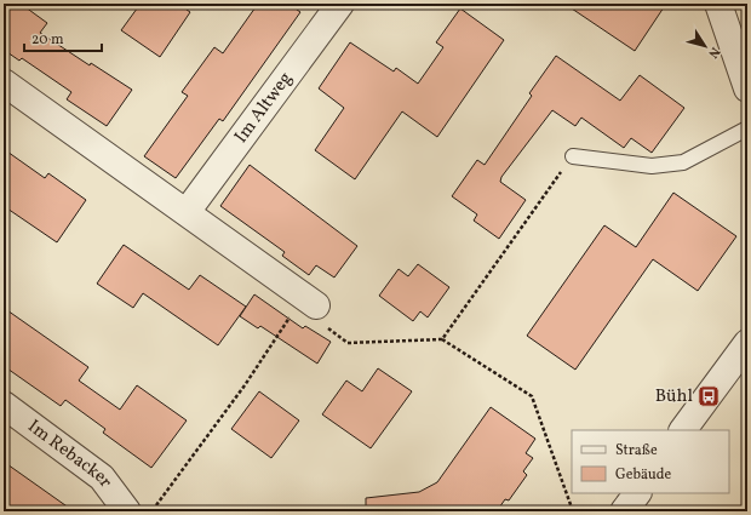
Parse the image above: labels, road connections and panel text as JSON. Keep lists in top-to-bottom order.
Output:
{
  "streets": {
    "street": ["Im Altweg", "Im Rebacker"]
  },
  "places": {
    "bus stop": ["Bühl"]
  },
  "legend": ["Straße", "Gebäude"],
  "scale_bar": "20 m",
  "north": "bottom right"
}
